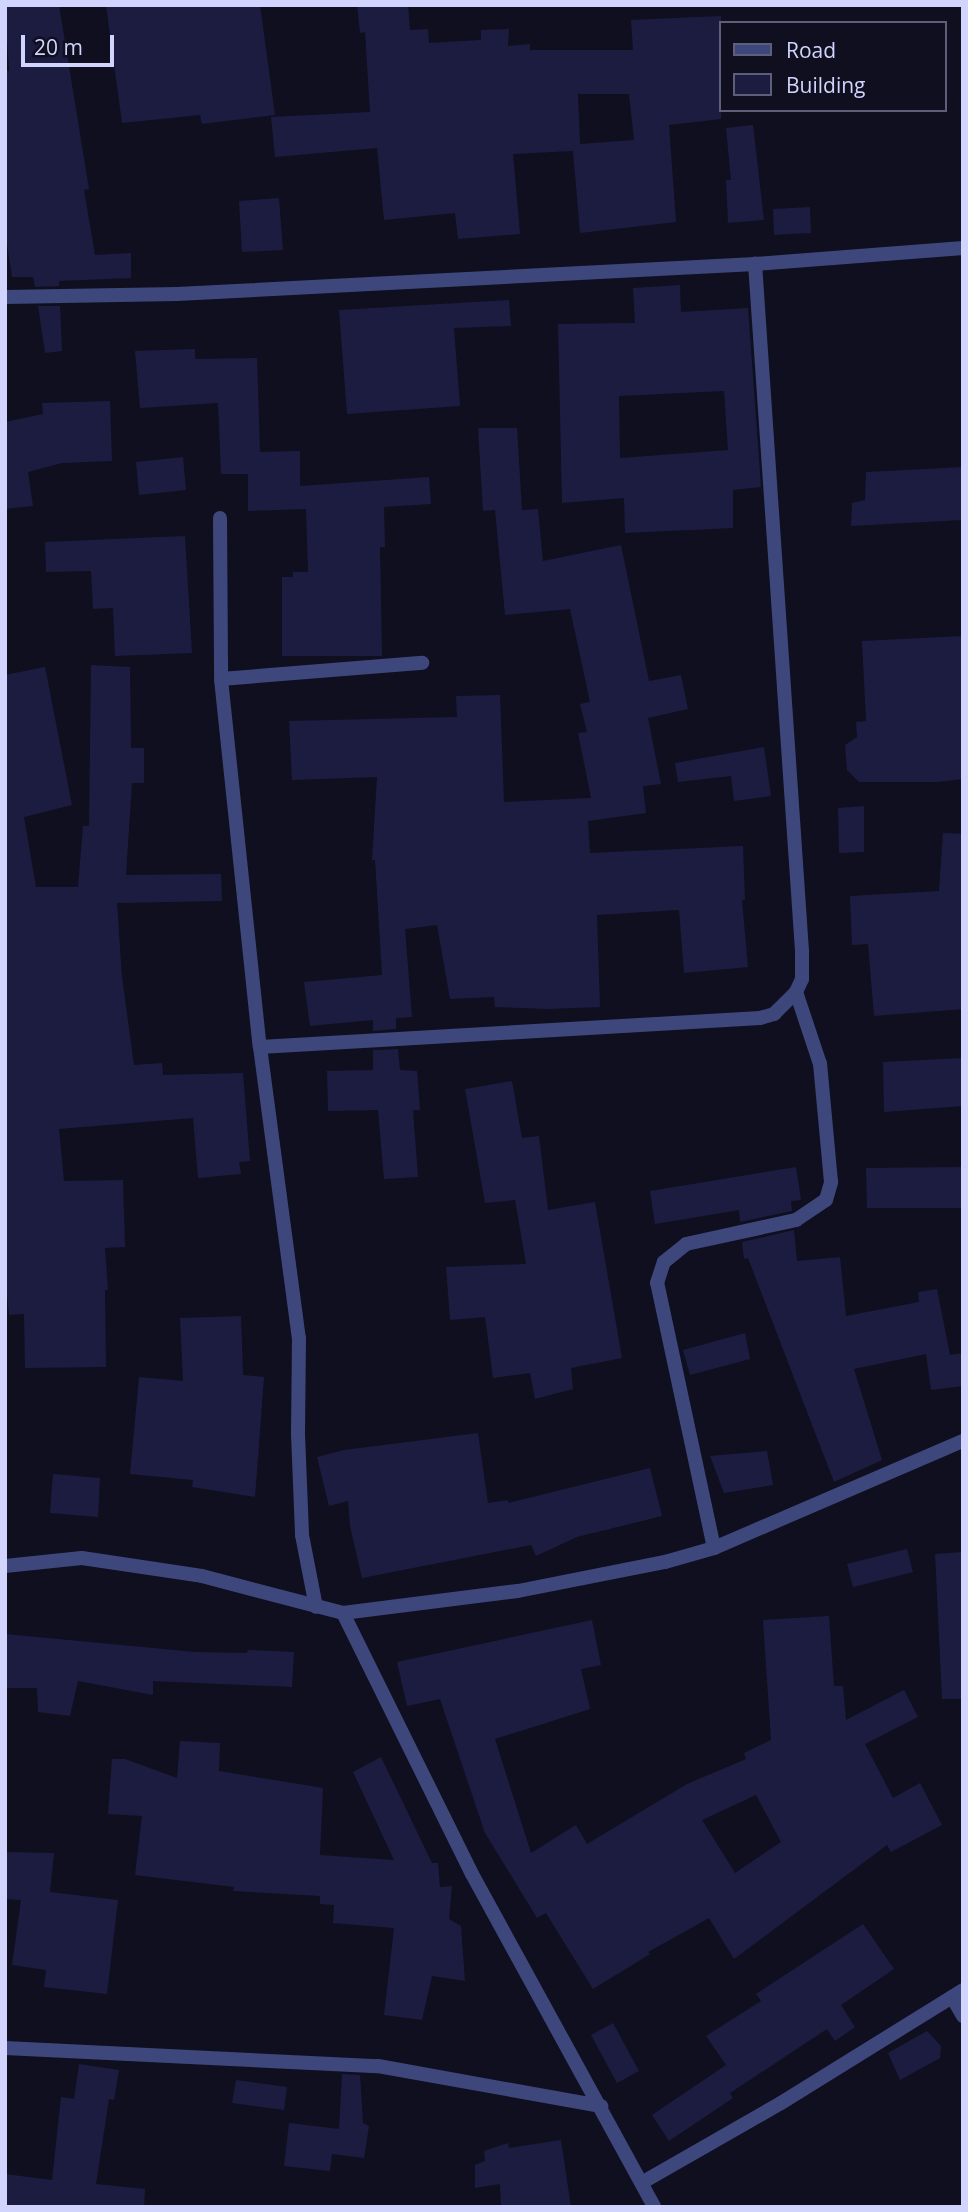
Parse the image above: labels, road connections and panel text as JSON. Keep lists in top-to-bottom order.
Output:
{
  "legend": ["Road", "Building"],
  "scale_bar": "20 m"
}
